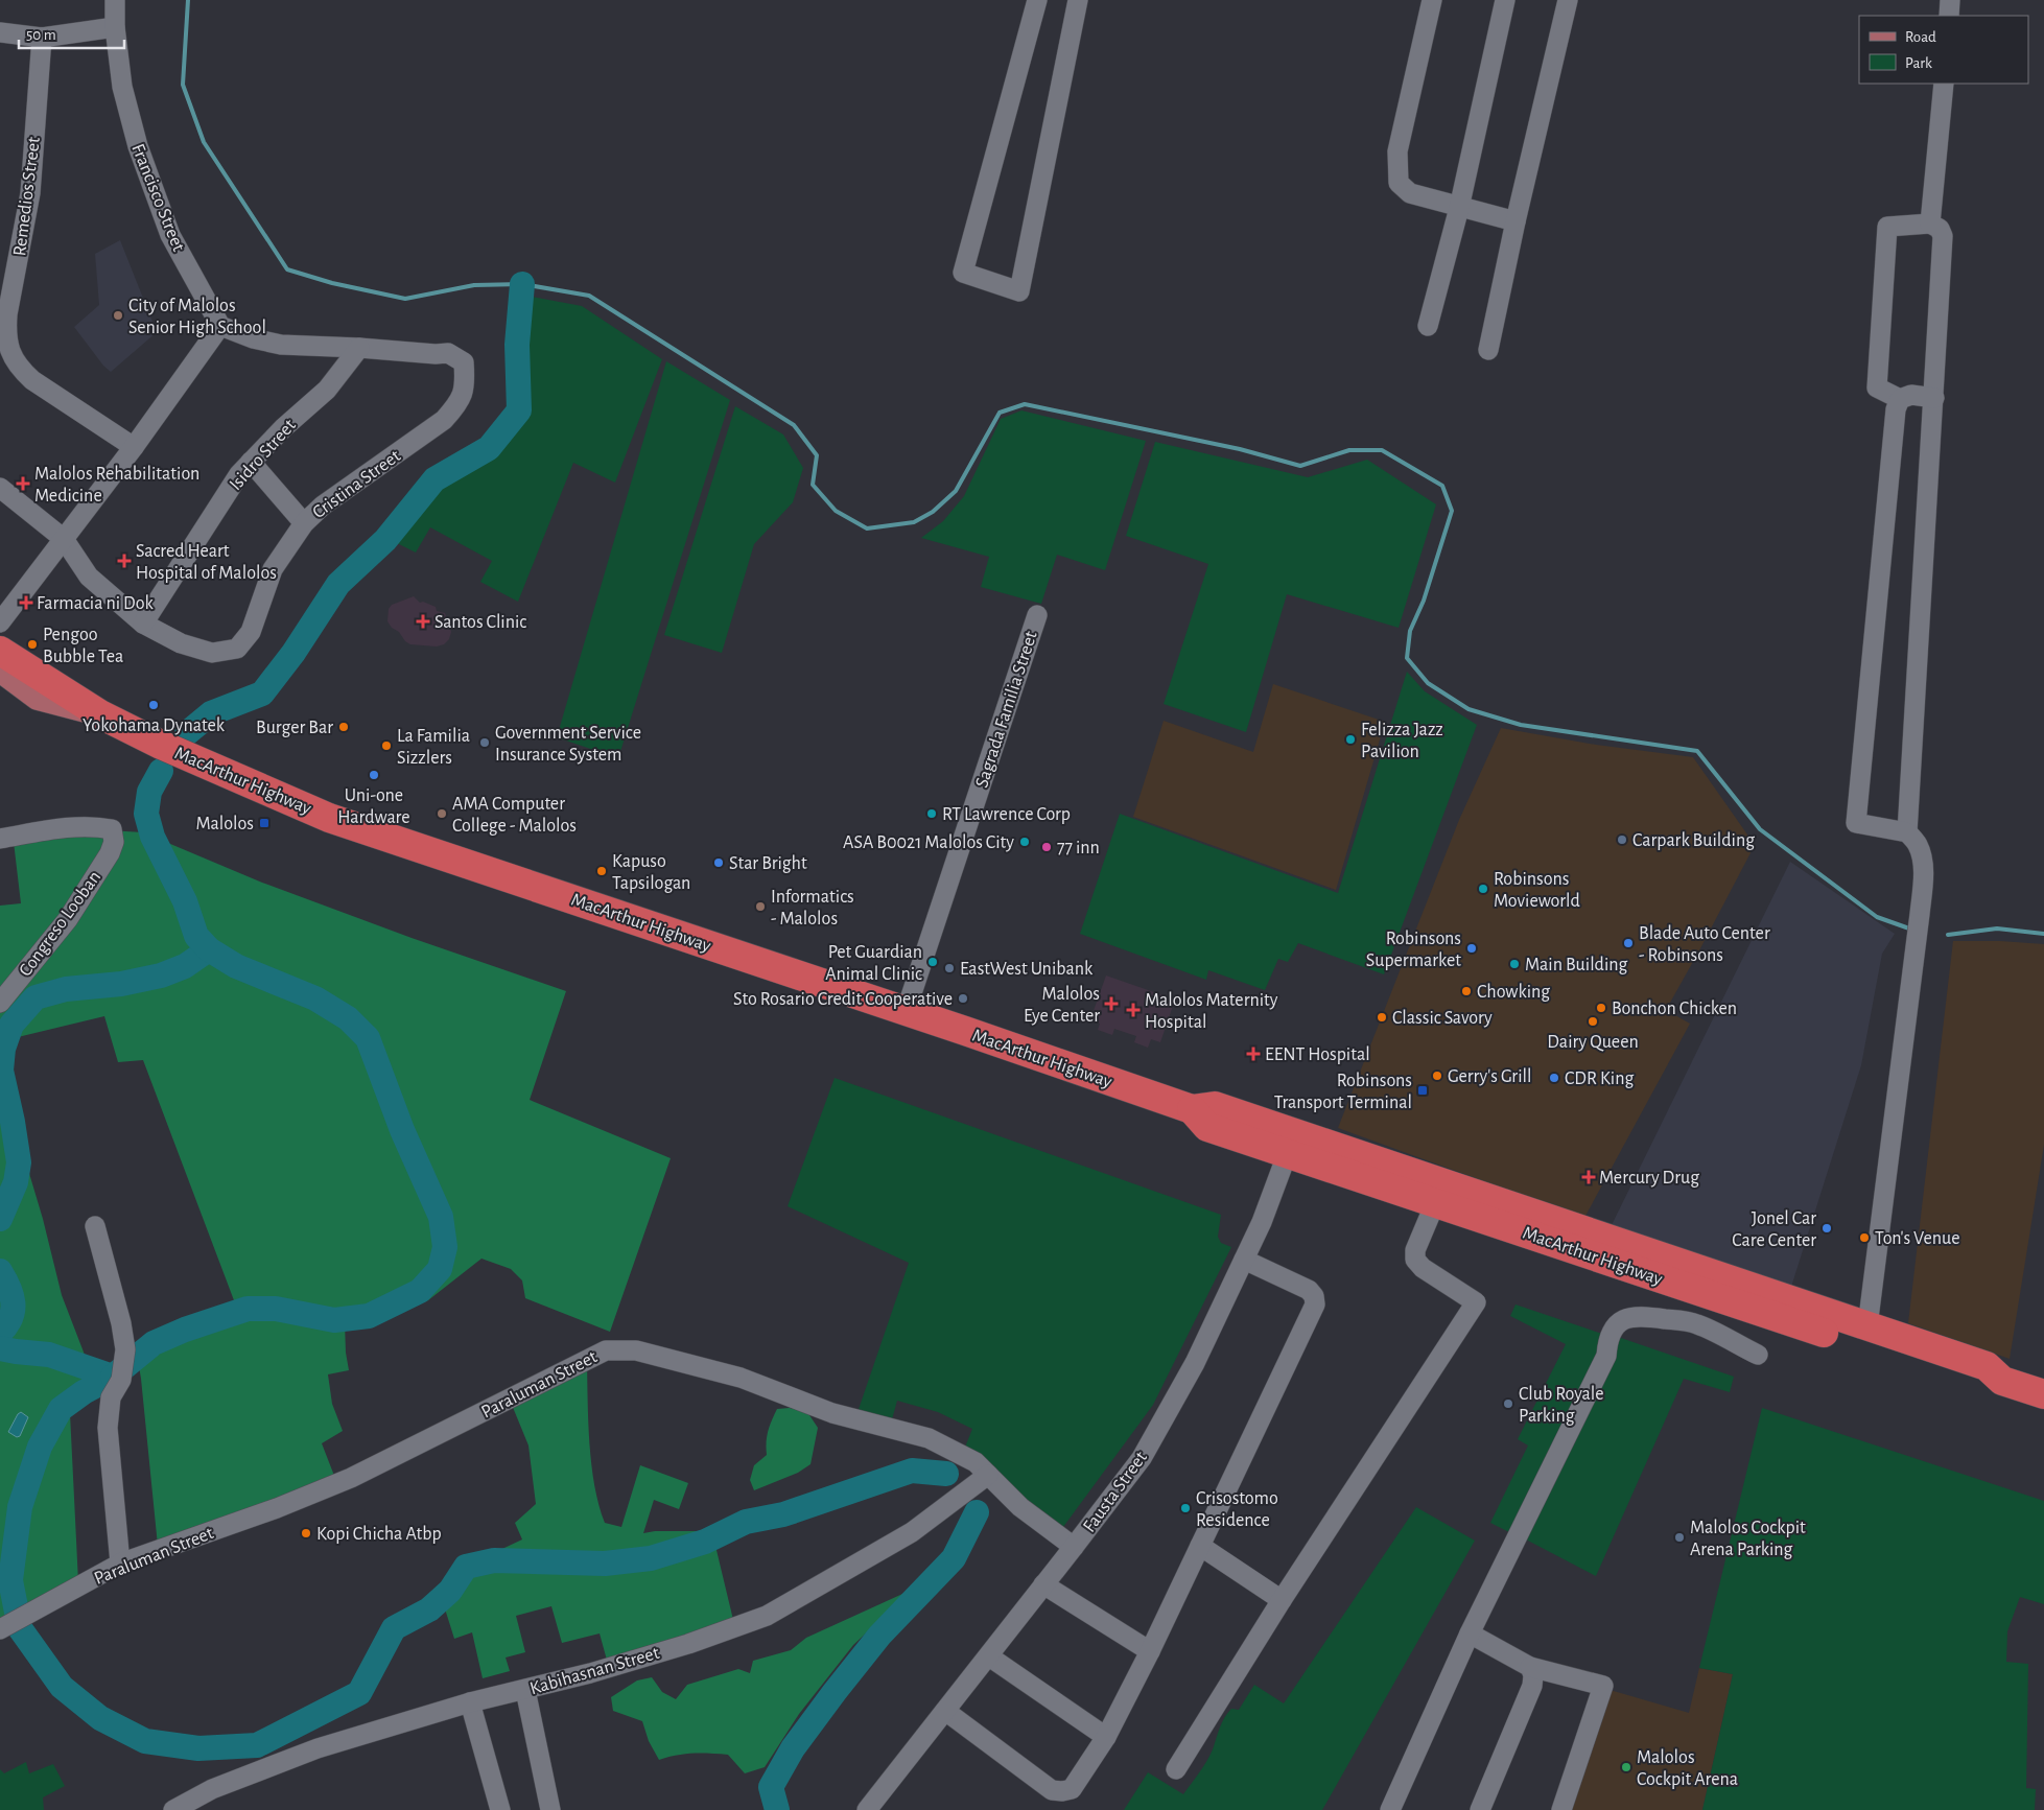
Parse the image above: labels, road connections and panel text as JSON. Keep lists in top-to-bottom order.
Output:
{
  "streets": {
    "highway": ["MacArthur Highway"],
    "street": [
      "Remedios Street",
      "Francisco Street",
      "Isidro Street",
      "Cristina Street",
      "Sagrada Familia Street",
      "Congreso Looban",
      "Paraluman Street",
      "Fausta Street",
      "Kabihasnan Street"
    ]
  },
  "crossings": [
    ["Isidro Street", "Cristina Street"],
    ["Sagrada Familia Street", "MacArthur Highway"],
    ["MacArthur Highway", "Fausta Street"],
    ["Paraluman Street", "Fausta Street"],
    ["Paraluman Street", "Kabihasnan Street"]
  ],
  "places": {
    "other": [
      "City of Malolos Senior High School",
      "Pengoo Bubble Tea",
      "Yokohama Dynatek",
      "Burger Bar",
      "Felizza Jazz Pavilion",
      "Government Service Insurance System",
      "La Familia Sizzlers",
      "Uni-one Hardware",
      "AMA Computer College - Malolos",
      "RT Lawrence Corp",
      "Carpark Building",
      "ASA B0021 Malolos City",
      "77 inn",
      "Star Bright",
      "Kapuso Tapsilogan",
      "Robinsons Movieworld",
      "Informatics - Malolos",
      "Blade Auto Center - Robinsons",
      "Robinsons Supermarket",
      "Pet Guardian Animal Clinic",
      "Main Building",
      "EastWest Unibank",
      "Chowking",
      "Sto Rosario Credit Cooperative",
      "Bonchon Chicken",
      "Classic Savory",
      "Dairy Queen",
      "Gerry's Grill",
      "CDR King",
      "Jonel Car Care Center",
      "Ton's Venue",
      "Club Royale Parking",
      "Crisostomo Residence",
      "Kopi Chicha Atbp",
      "Malolos Cockpit Arena Parking",
      "Malolos Cockpit Arena"
    ],
    "health": [
      "Malolos Rehabilitation Medicine",
      "Sacred Heart Hospital of Malolos",
      "Farmacia ni Dok",
      "Santos Clinic",
      "Malolos Eye Center",
      "Malolos Maternity Hospital",
      "EENT Hospital",
      "Mercury Drug"
    ],
    "transit": ["Malolos", "Robinsons Transport Terminal"]
  },
  "legend": ["Road", "Park"],
  "scale_bar": "50 m"
}
